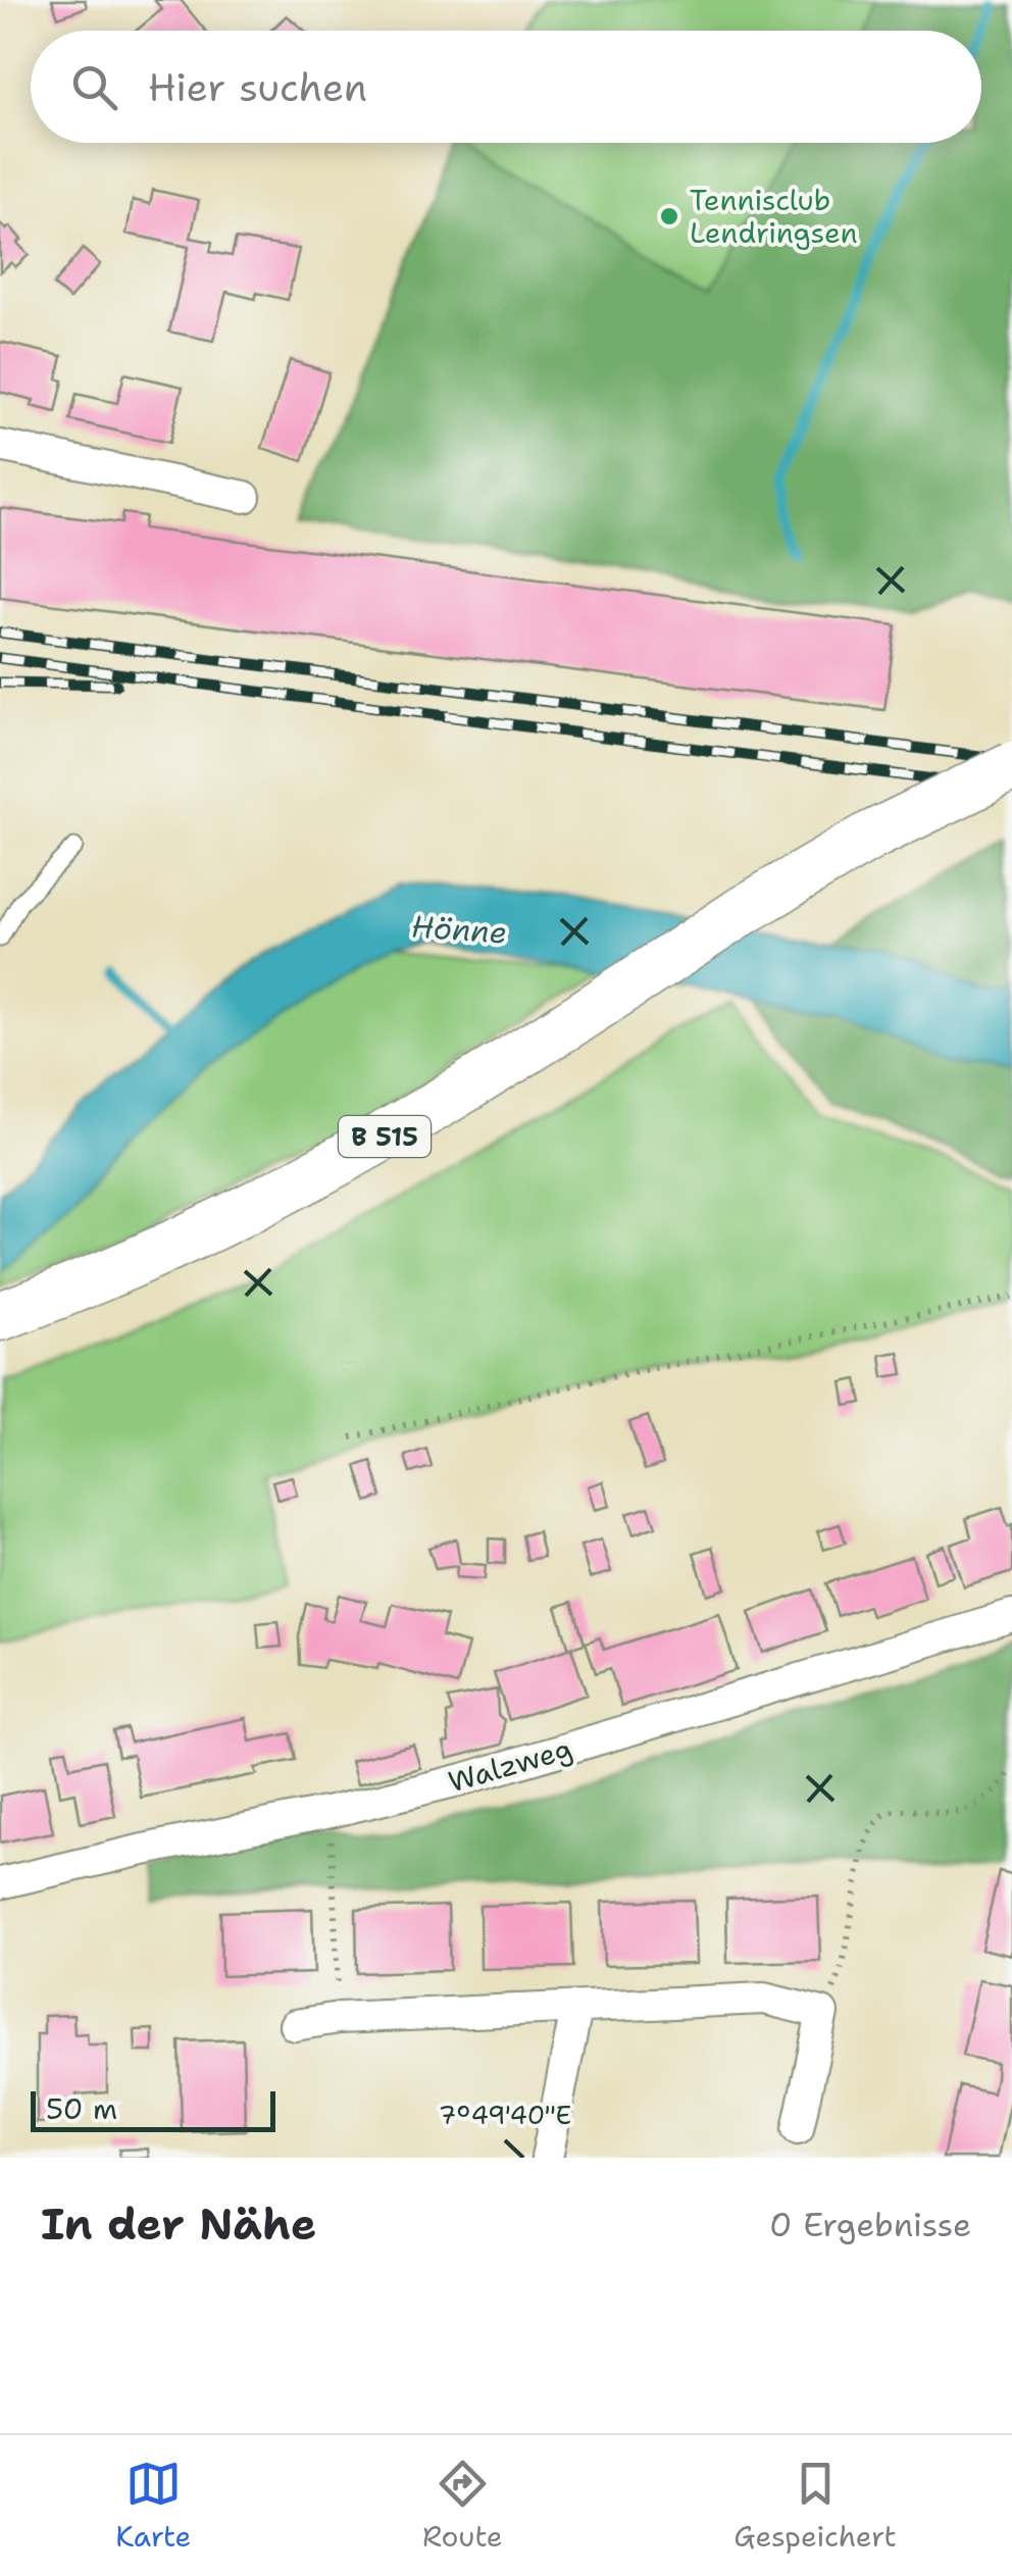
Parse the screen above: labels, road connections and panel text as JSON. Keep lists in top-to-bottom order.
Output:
{
  "streets": {
    "main road": ["B 515"],
    "street": ["Walzweg"]
  },
  "water": ["Hönne"],
  "places": ["Tennisclub Lendringsen"],
  "scale_bar": "50 m",
  "page": {
    "search": "Hier suchen",
    "scale": "50 m",
    "heading": ["In der Nähe", "0 Ergebnisse"],
    "nav": ["Karte", "Route", "Gespeichert"]
  },
  "coordinates": ["7°49'40\"E"]
}
